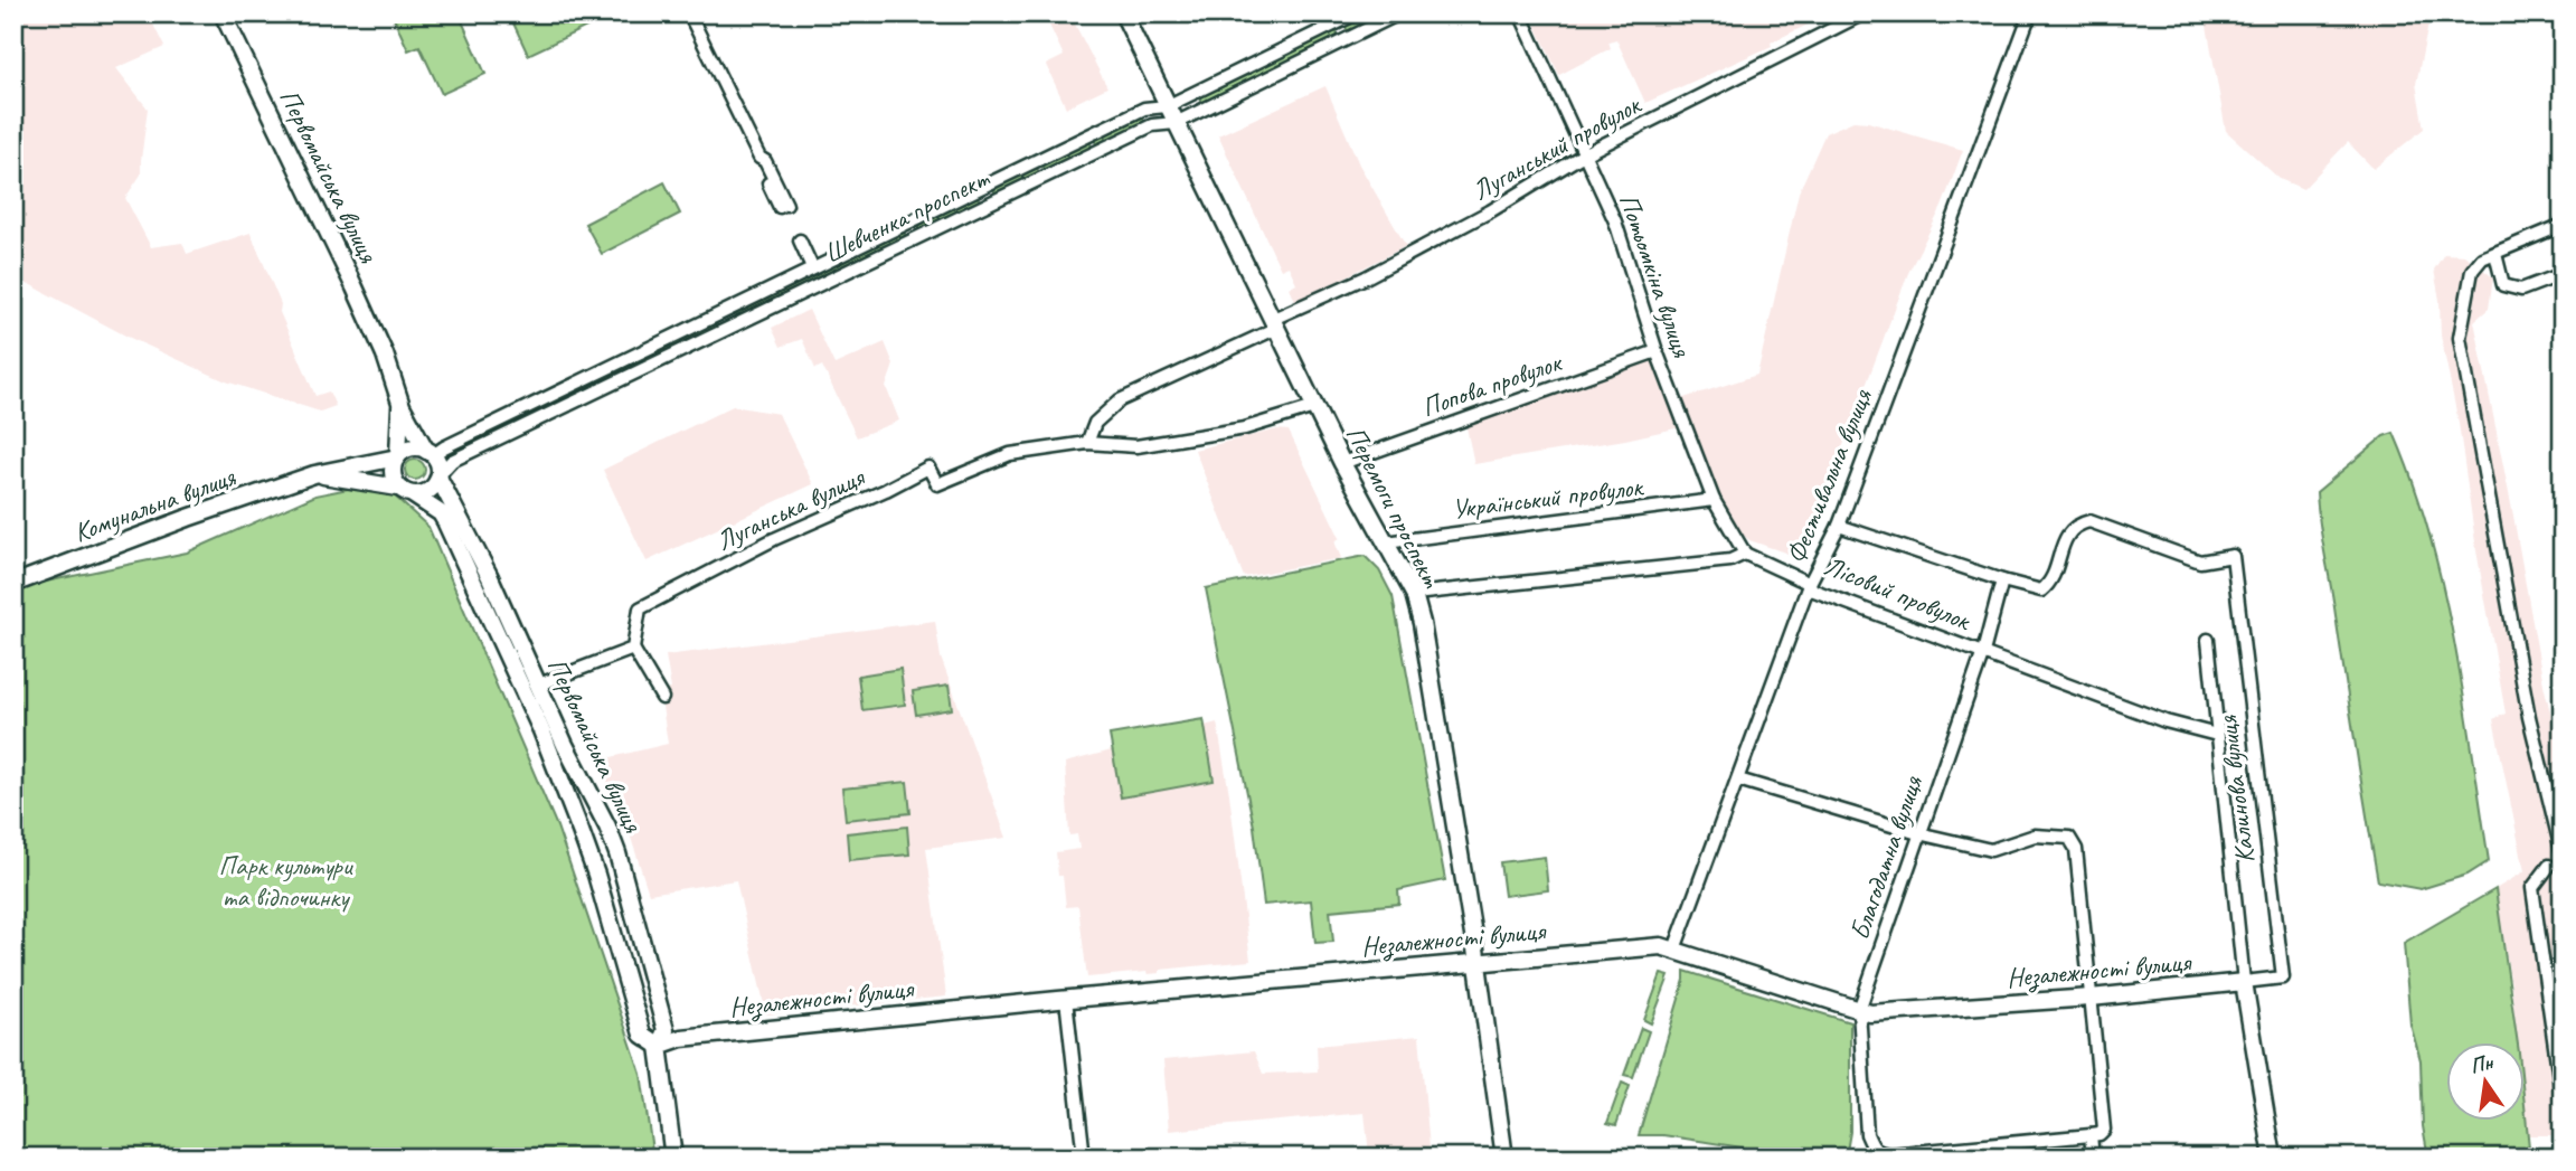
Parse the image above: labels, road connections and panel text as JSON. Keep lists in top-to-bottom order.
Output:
{
  "streets": {
    "main road": [
      "Первомайська вулиця",
      "Комунальна вулиця",
      "Перемоги проспект",
      "Калинова вулиця",
      "Незалежності вулиця"
    ],
    "street": [
      "Луганський провулок",
      "Шевченка проспект",
      "Потьомкіна вулиця",
      "Попова провулок",
      "Фестивальна вулиця",
      "Український провулок",
      "Луганська вулиця",
      "Лісовий провулок",
      "Благодатна вулиця"
    ]
  },
  "crossings": [
    ["Луганський провулок", "Потьомкіна вулиця"],
    ["Луганський провулок", "Перемоги проспект"],
    ["Первомайська вулиця", "Шевченка проспект"],
    ["Первомайська вулиця", "Комунальна вулиця"],
    ["Первомайська вулиця", "Незалежності вулиця"],
    ["Шевченка проспект", "Комунальна вулиця"],
    ["Шевченка проспект", "Перемоги проспект"],
    ["Потьомкіна вулиця", "Попова провулок"],
    ["Потьомкіна вулиця", "Український провулок"],
    ["Потьомкіна вулиця", "Лісовий провулок"],
    ["Попова провулок", "Перемоги проспект"],
    ["Фестивальна вулиця", "Лісовий провулок"],
    ["Фестивальна вулиця", "Незалежності вулиця"],
    ["Український провулок", "Перемоги проспект"],
    ["Перемоги проспект", "Луганська вулиця"],
    ["Перемоги проспект", "Незалежності вулиця"],
    ["Лісовий провулок", "Калинова вулиця"],
    ["Лісовий провулок", "Благодатна вулиця"],
    ["Калинова вулиця", "Благодатна вулиця"],
    ["Калинова вулиця", "Незалежності вулиця"],
    ["Благодатна вулиця", "Незалежності вулиця"]
  ],
  "parks": ["Парк культури та відпочинку"],
  "north": "top"
}
